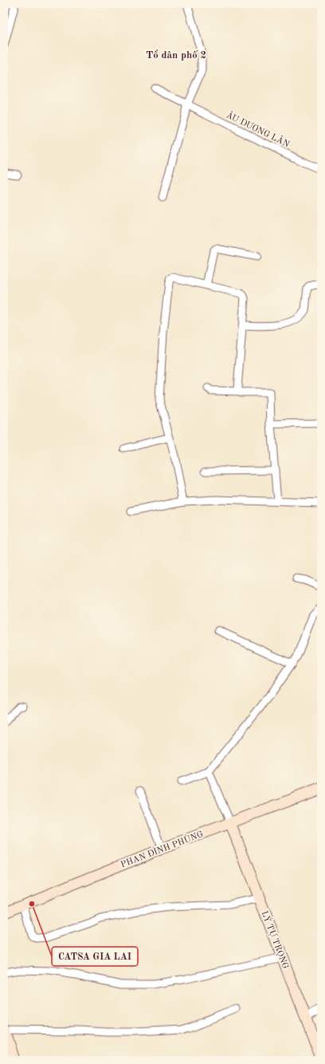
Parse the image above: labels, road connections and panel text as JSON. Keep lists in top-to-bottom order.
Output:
{
  "streets": {
    "street": ["ÂU DƯƠNG LÂN", "PHAN ĐÌNH PHÙNG", "LÝ TỰ TRỌNG"]
  },
  "crossings": [
    ["PHAN ĐÌNH PHÙNG", "LÝ TỰ TRỌNG"]
  ],
  "districts": ["Tổ dân phố 2"],
  "places": ["CATSA GIA LAI"]
}
